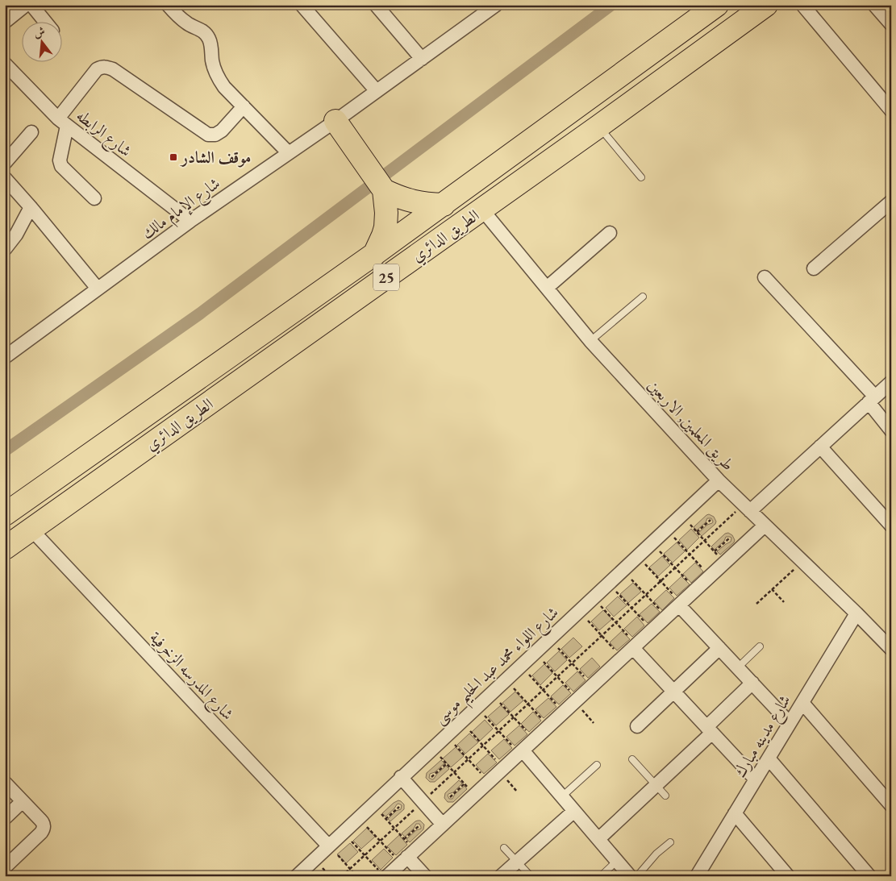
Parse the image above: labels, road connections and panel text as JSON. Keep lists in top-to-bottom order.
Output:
{
  "streets": {
    "highway": ["الطريق الدائري", "25"],
    "street": [
      "شارع الرابطه",
      "شارع الإمام مالك",
      "طريق المعلمين, الاربعين",
      "شارع اللواء محمد عبد الحليم موسى",
      "شارع المدرسه الزخرفية",
      "شارع مدينه مبارك"
    ]
  },
  "crossings": [
    ["شارع الرابطه", "شارع الإمام مالك"],
    ["الطريق الدائري", "طريق المعلمين, الاربعين"],
    ["الطريق الدائري", "شارع المدرسه الزخرفية"],
    ["طريق المعلمين, الاربعين", "شارع اللواء محمد عبد الحليم موسى"],
    ["طريق المعلمين, الاربعين", "شارع مدينه مبارك"],
    ["شارع اللواء محمد عبد الحليم موسى", "شارع المدرسه الزخرفية"]
  ],
  "places": {
    "transit": ["موقف الشادر"]
  },
  "north": "top"
}
